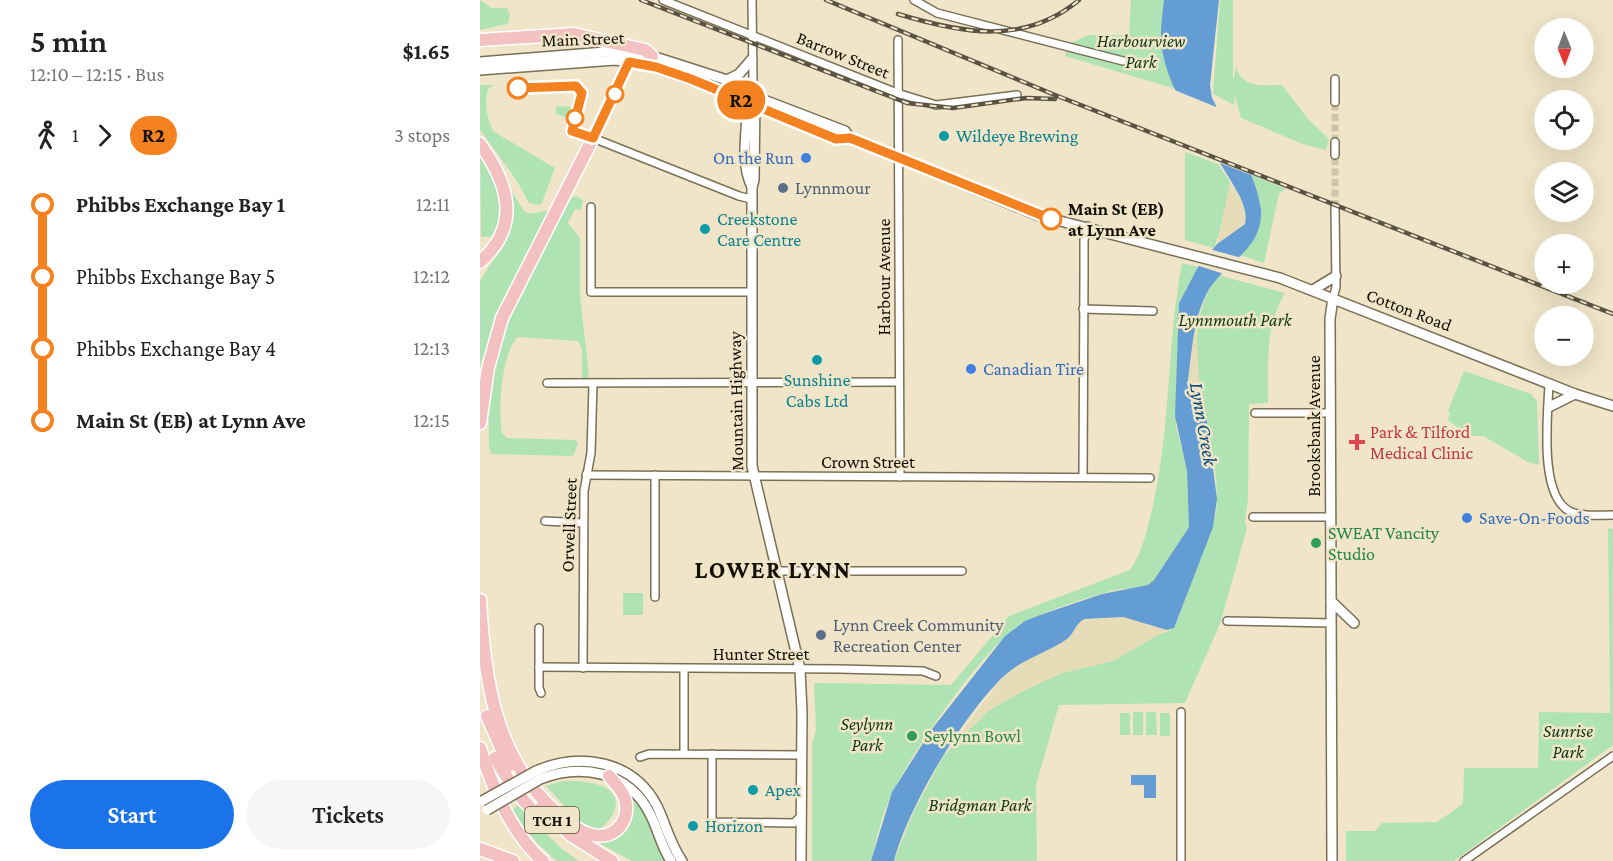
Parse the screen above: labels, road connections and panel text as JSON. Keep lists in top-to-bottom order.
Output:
{
  "streets": {
    "highway": ["TCH 1"],
    "main road": [
      "Main Street",
      "Cotton Road",
      "Mountain Highway",
      "Brooksbank Avenue"
    ],
    "street": [
      "Barrow Street",
      "Harbour Avenue",
      "Crown Street",
      "Orwell Street",
      "Hunter Street"
    ]
  },
  "crossings": [
    ["Main Street", "Harbour Avenue"],
    ["Main Street", "Cotton Road"],
    ["Main Street", "Mountain Highway"],
    ["Barrow Street", "Harbour Avenue"],
    ["Barrow Street", "Mountain Highway"],
    ["Harbour Avenue", "Crown Street"],
    ["Cotton Road", "Brooksbank Avenue"],
    ["Mountain Highway", "Crown Street"],
    ["Mountain Highway", "Hunter Street"],
    ["Crown Street", "Orwell Street"],
    ["Orwell Street", "Hunter Street"]
  ],
  "districts": ["LOWER LYNN"],
  "water": ["Lynn Creek"],
  "parks": [
    "Harbourview Park",
    "Lynnmouth Park",
    "Seylynn Park",
    "Sunrise Park",
    "Bridgman Park"
  ],
  "places": {
    "other": [
      "Wildeye Brewing",
      "On the Run",
      "Lynnmour",
      "Main St (EB) at Lynn Ave",
      "Creekstone Care Centre",
      "Sunshine Cabs Ltd",
      "Canadian Tire",
      "Save-On-Foods",
      "SWEAT Vancity Studio",
      "Lynn Creek Community Recreation Center",
      "Seylynn Bowl",
      "Apex",
      "Horizon"
    ],
    "health": ["Park & Tilford Medical Clinic"]
  },
  "lines": ["bus line R2"],
  "north": "bottom",
  "page": {
    "heading": ["5 min", "12:10 – 12:15 · Bus", "$1.65"],
    "on_map": "R2",
    "map_buttons": ["+", "−"],
    "legs": ["1", "R2", "3 stops"],
    "list": [
      {
        "name": "Phibbs Exchange Bay 1",
        "value": "12:11"
      },
      {
        "name": "Phibbs Exchange Bay 5",
        "value": "12:12"
      },
      {
        "name": "Phibbs Exchange Bay 4",
        "value": "12:13"
      },
      {
        "name": "Main St (EB) at Lynn Ave",
        "value": "12:15"
      }
    ],
    "buttons": ["Start", "Tickets"]
  }
}
